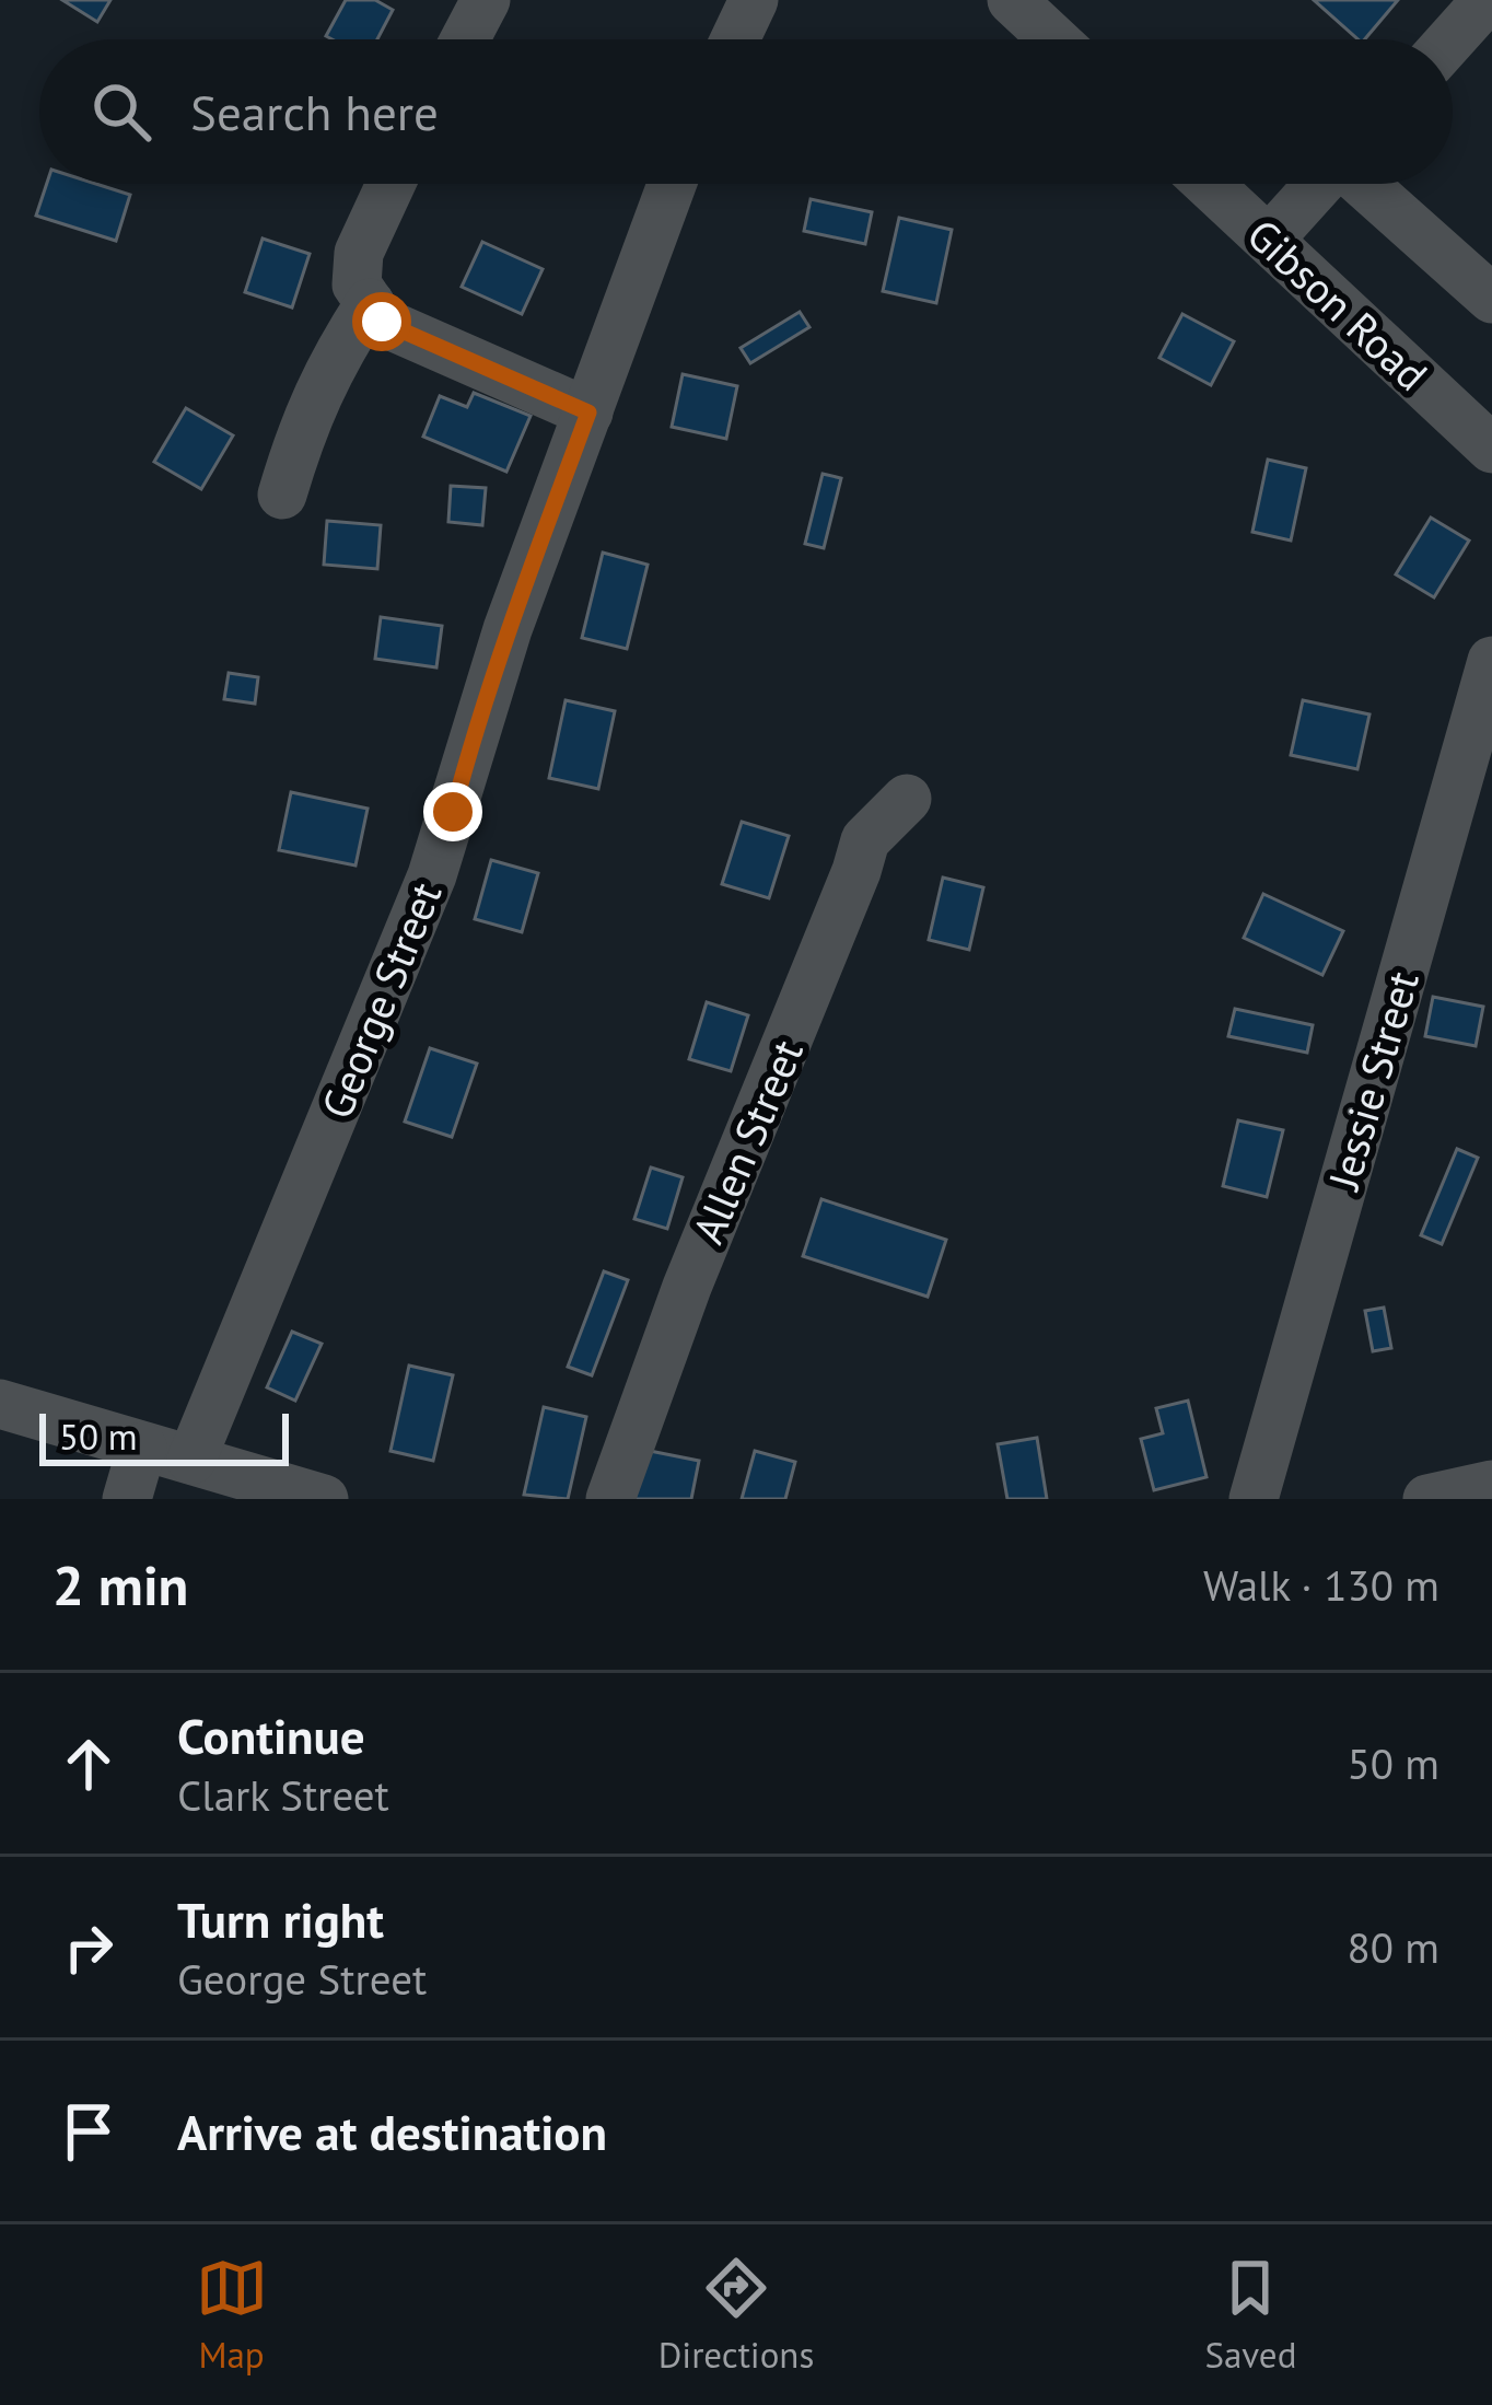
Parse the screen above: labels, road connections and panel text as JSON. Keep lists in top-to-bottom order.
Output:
{
  "streets": {
    "street": [
      "Gibson Road",
      "George Street",
      "Jessie Street",
      "Allen Street"
    ]
  },
  "scale_bar": "50 m",
  "page": {
    "search": "Search here",
    "scale": "50 m",
    "heading": ["2 min", "Walk · 130 m"],
    "list": [
      ["Continue", "Clark Street", "50 m"],
      ["Turn right", "George Street", "80 m"],
      "Arrive at destination"
    ],
    "nav": ["Map", "Directions", "Saved"]
  }
}
